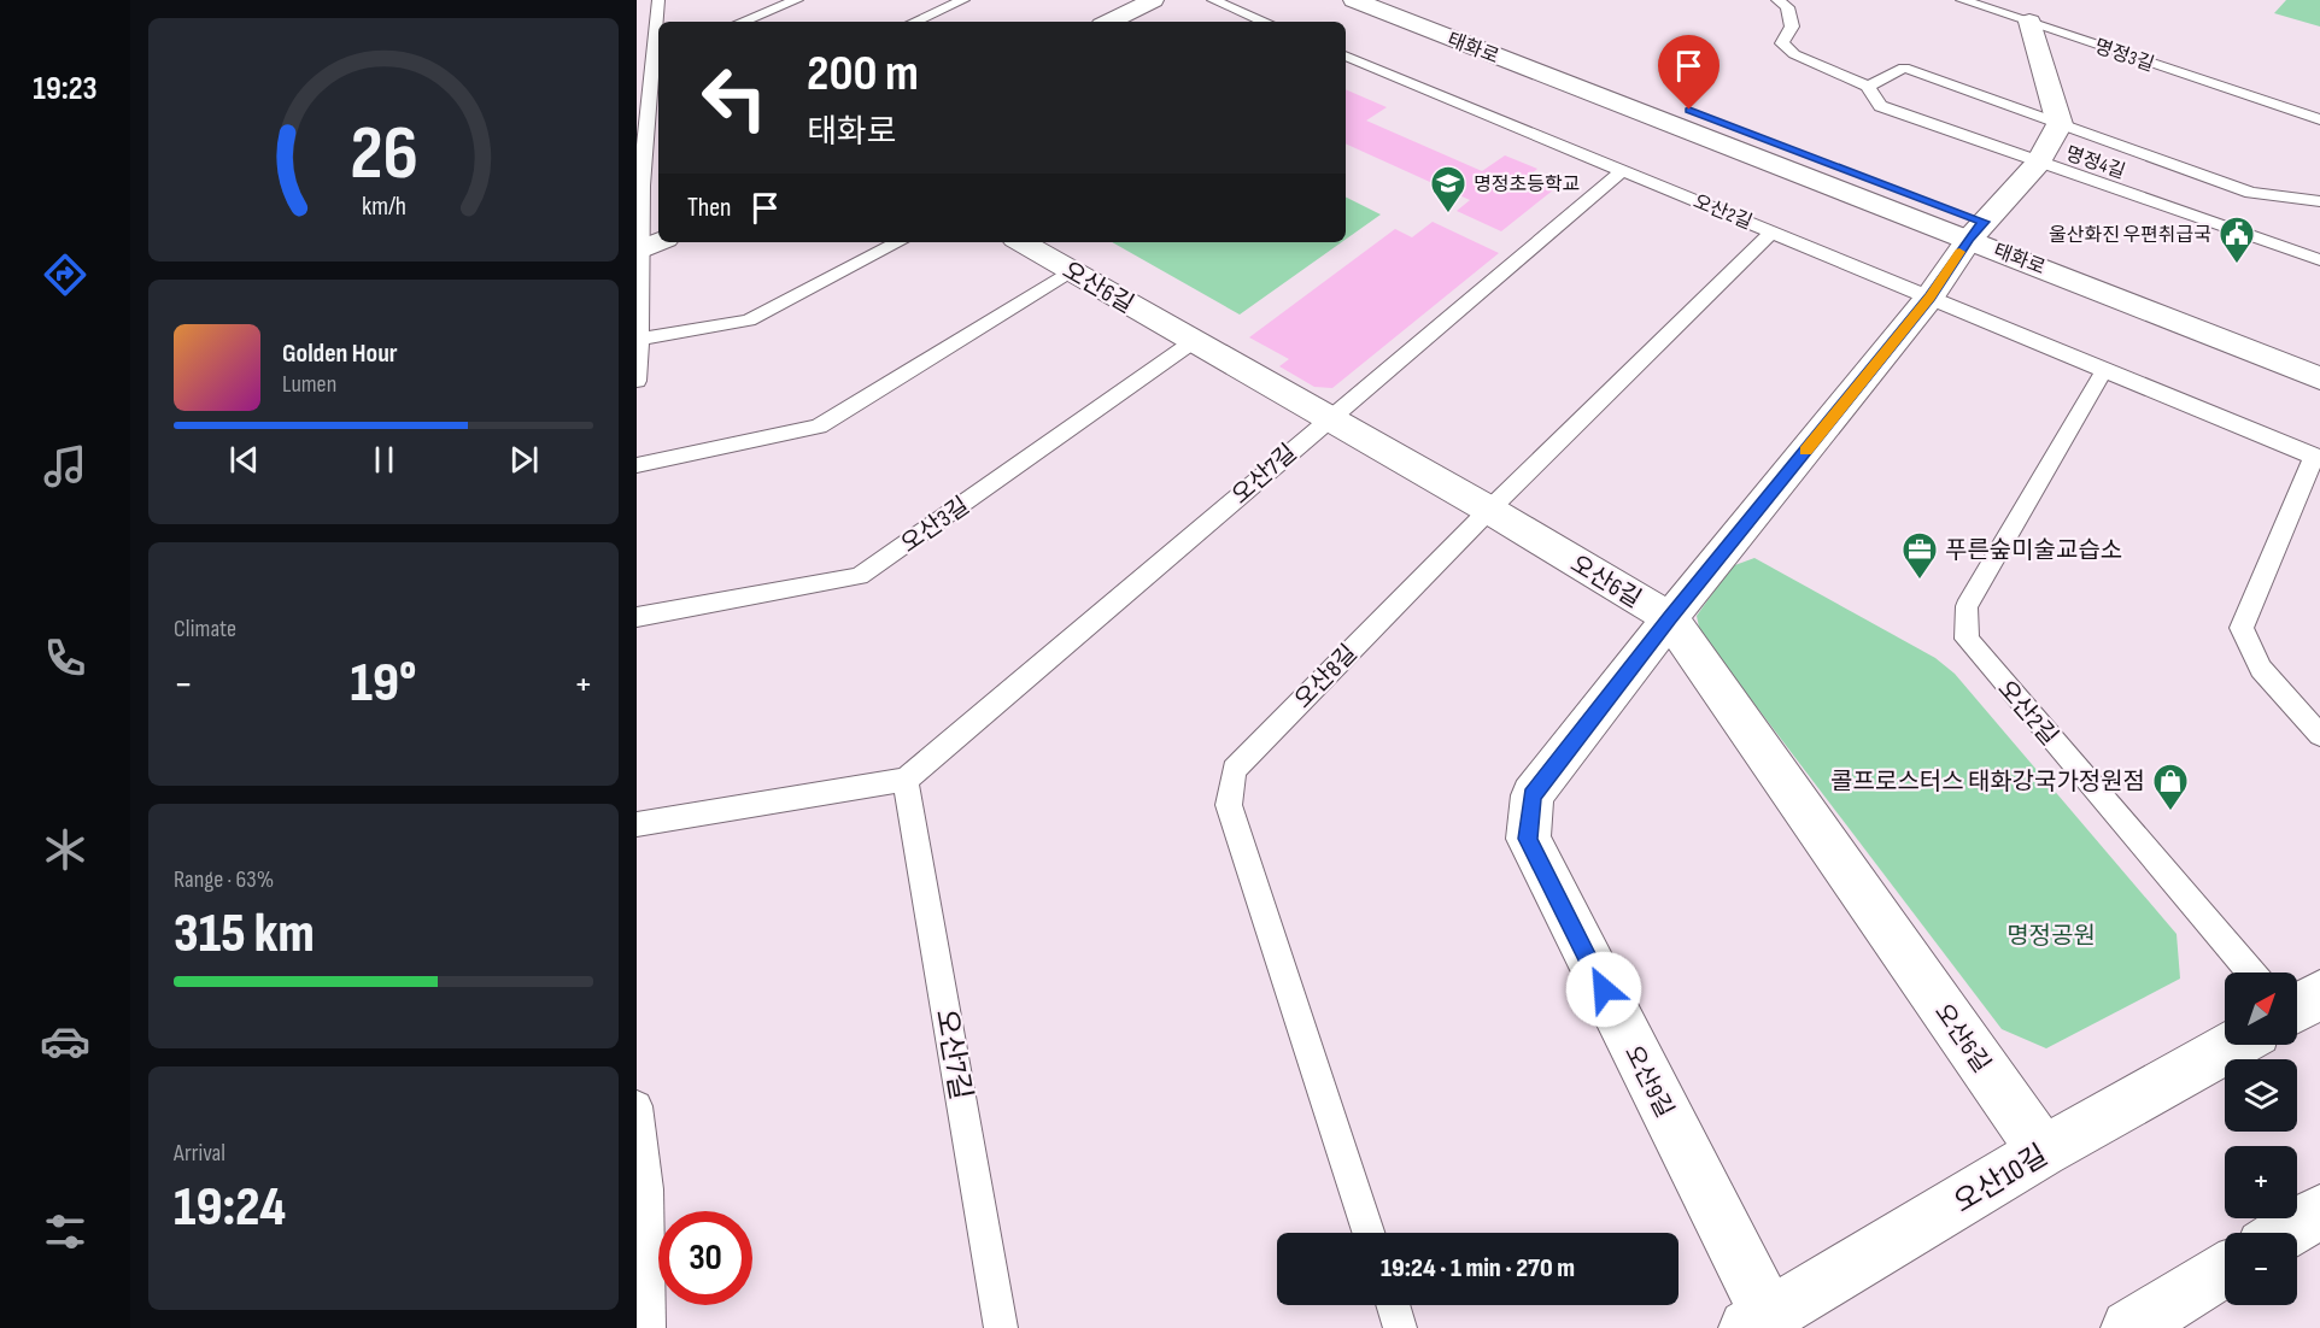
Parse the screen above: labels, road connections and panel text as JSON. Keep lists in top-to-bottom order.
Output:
{
  "streets": {
    "main road": [
      "태화로",
      "오산6길",
      "오산9길",
      "오산10길"
    ],
    "lane": [
      "명정3길",
      "명정4길",
      "오산2길",
      "오산7길",
      "오산3길",
      "오산8길"
    ]
  },
  "crossings": [
    ["태화로", "오산9길"],
    ["오산2길", "오산7길"],
    ["오산2길", "오산8길"],
    ["오산2길", "오산9길"],
    ["오산6길", "오산7길"],
    ["오산6길", "오산3길"],
    ["오산6길", "오산8길"],
    ["오산6길", "오산9길"],
    ["오산6길", "오산10길"],
    ["오산9길", "오산10길"]
  ],
  "parks": ["명정공원"],
  "places": {
    "school or university": ["명정초등학교"],
    "public building": ["울산화진 우편취급국"],
    "office": ["푸른숲미술교습소"],
    "shop": ["콜프로스터스 태화강국가정원점"]
  },
  "north": "top right",
  "page": {
    "tabs": "19:23",
    "turn": ["200 m", "태화로"],
    "then": "Then",
    "song": ["Golden Hour", "Lumen"],
    "tile": [
      "Climate",
      ["Range · 63%", "315 km"],
      ["Arrival", "19:24"]
    ],
    "heat": ["−", "19°", "+"],
    "map_buttons": ["+", "−"],
    "limit": "30",
    "trip": "19:24 · 1 min · 270 m",
    "gauge": ["26", "km/h"]
  }
}
